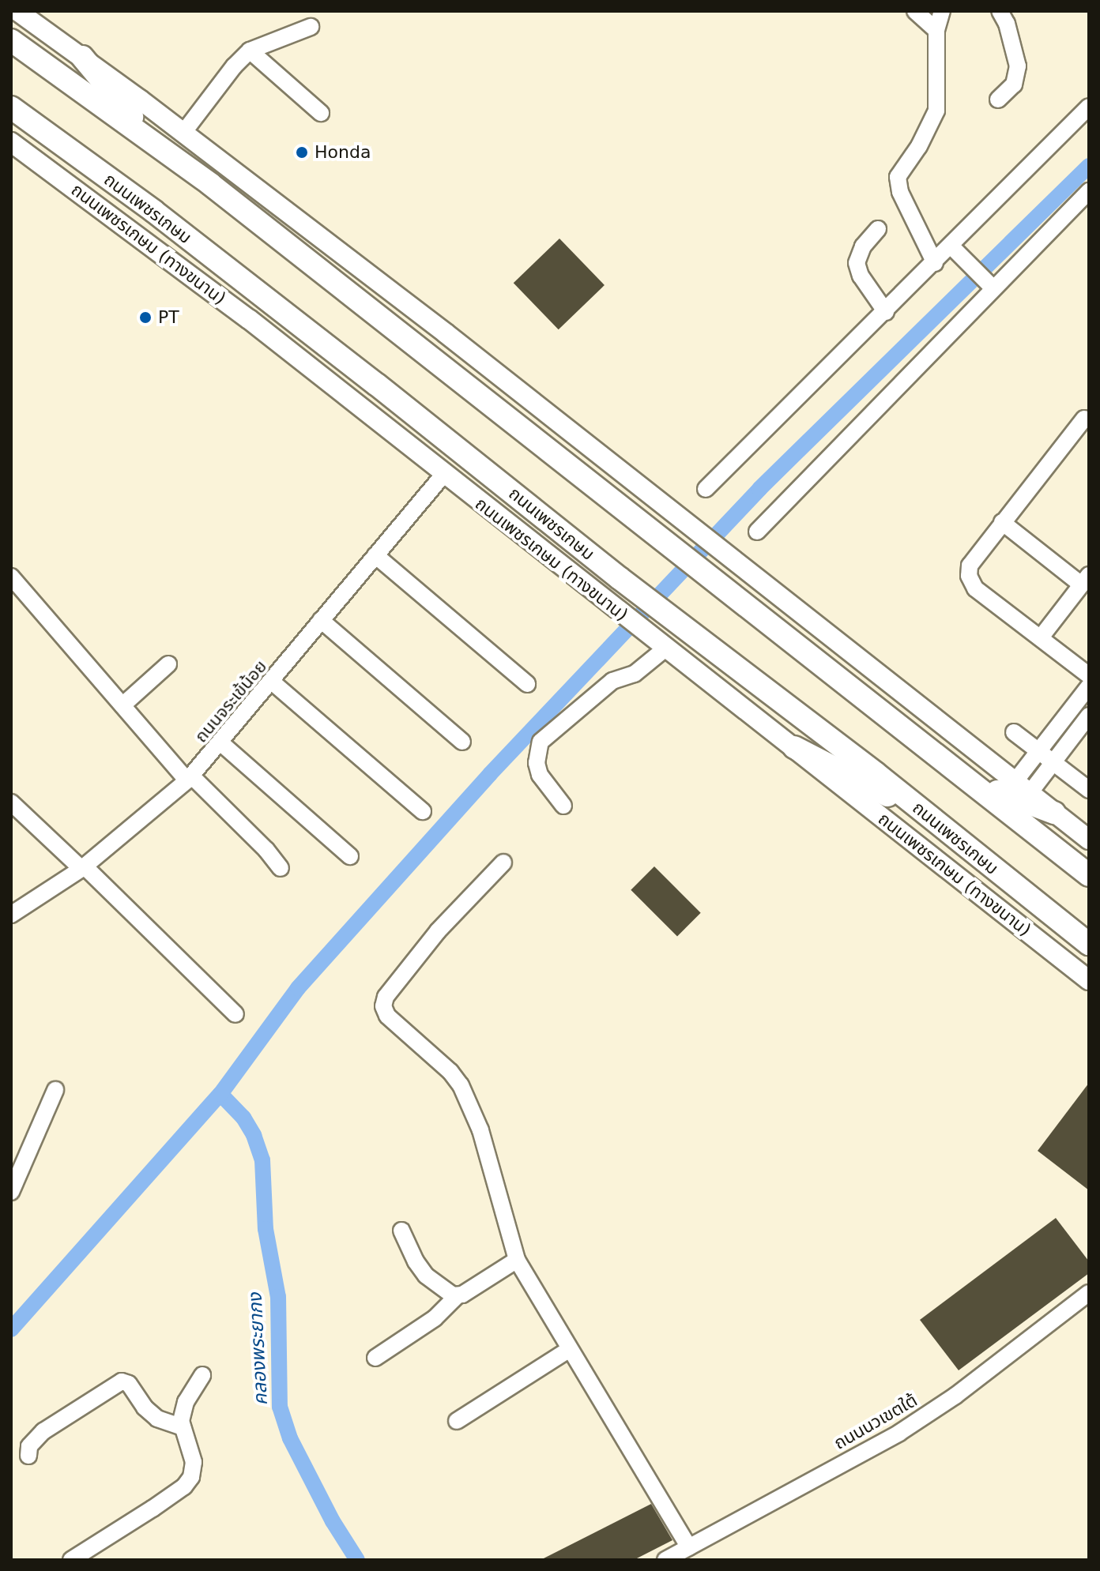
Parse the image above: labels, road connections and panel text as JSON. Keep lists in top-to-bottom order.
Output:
{
  "streets": {
    "highway": ["ถนนเพชรเกษม"],
    "main road": ["ถนนเพชรเกษม (ทางขนาน)"],
    "street": ["ถนนจระเข้น้อย", "ถนนนวเขตใต้"]
  },
  "crossings": [
    ["ถนนเพชรเกษม (ทางขนาน)", "ถนนจระเข้น้อย"]
  ],
  "water": ["คลองพระยากง"],
  "places": ["Honda", "PT"]
}
